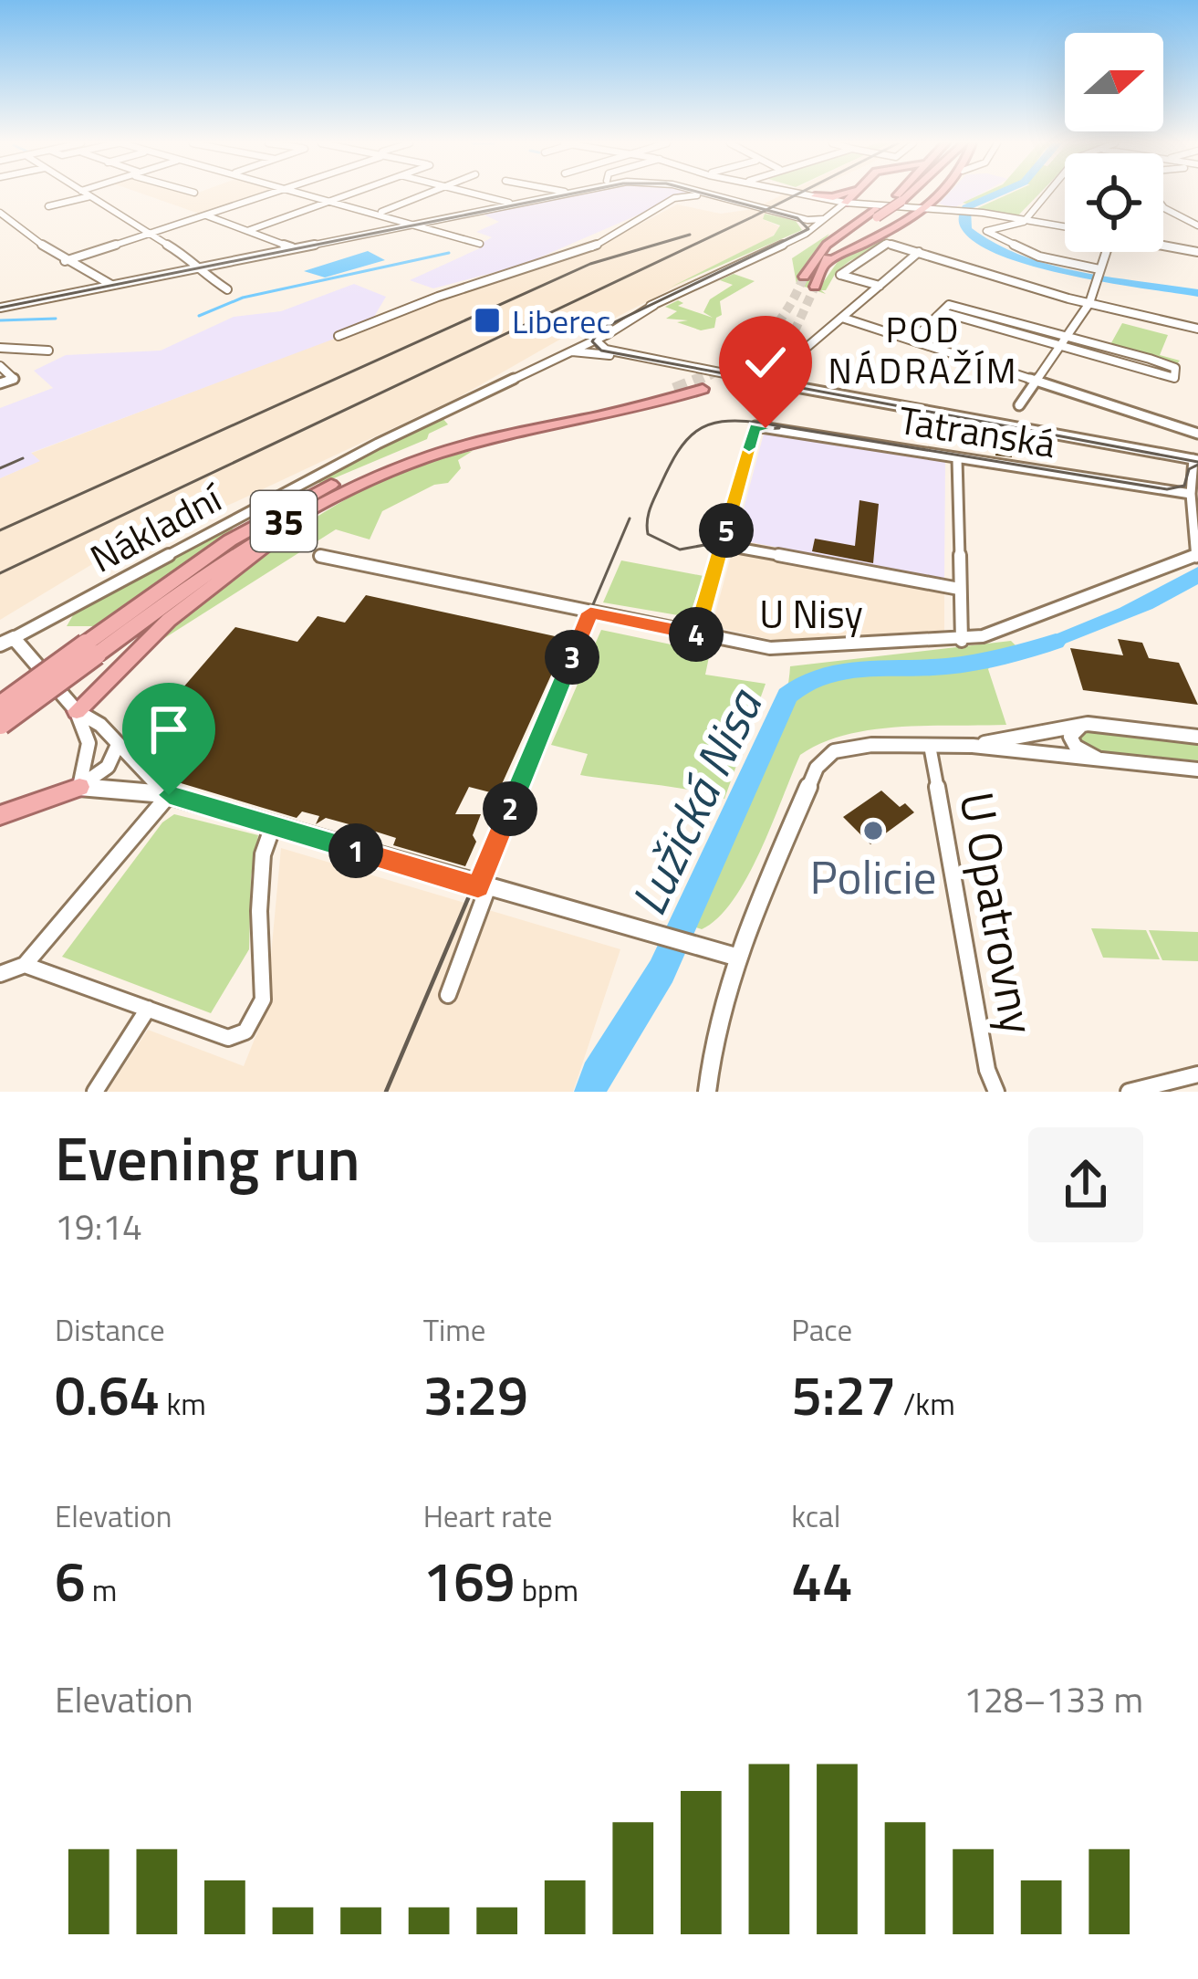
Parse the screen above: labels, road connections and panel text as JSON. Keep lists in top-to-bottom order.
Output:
{
  "streets": {
    "highway": ["35"],
    "street": [
      "Tatranská",
      "Nákladní",
      "U Nisy",
      "U Opatrovny"
    ]
  },
  "crossings": [
    ["Tatranská", "U Nisy"]
  ],
  "districts": ["POD NÁDRAŽÍM"],
  "water": ["Lužická Nisa"],
  "places": {
    "transit": ["Liberec"],
    "other": ["Policie"]
  },
  "north": "right",
  "page": {
    "pins": [
      "5",
      "4",
      "3",
      "2",
      "1"
    ],
    "heading": ["Evening run", "19:14"],
    "stats": [
      ["Distance", "0.64 km"],
      ["Time", "3:29"],
      ["Pace", "5:27 /km"],
      ["Elevation", "6 m"],
      ["Heart rate", "169 bpm"],
      ["kcal", "44"]
    ],
    "chart": ["Elevation", "128–133 m"]
  }
}
